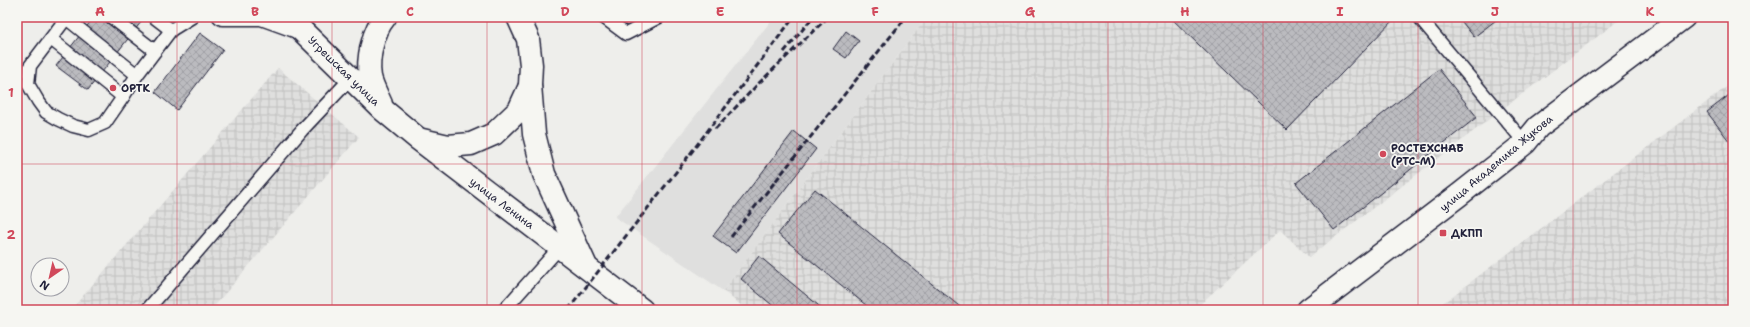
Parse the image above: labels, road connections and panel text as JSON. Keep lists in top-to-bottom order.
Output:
{
  "streets": {
    "main road": ["Угрешская улица", "улица Академика Жукова", "улица Ленина"]
  },
  "crossings": [
    ["Угрешская улица", "улица Ленина"]
  ],
  "places": {
    "other": ["ОРТК", "РОСТЕХСНАБ (РТС-М)"],
    "transit": ["ДКПП"]
  },
  "north": "bottom left",
  "grid": {
    "columns": [
      "A",
      "B",
      "C",
      "D",
      "E",
      "F",
      "G",
      "H",
      "I",
      "J",
      "K"
    ],
    "rows": ["1", "2"]
  }
}
